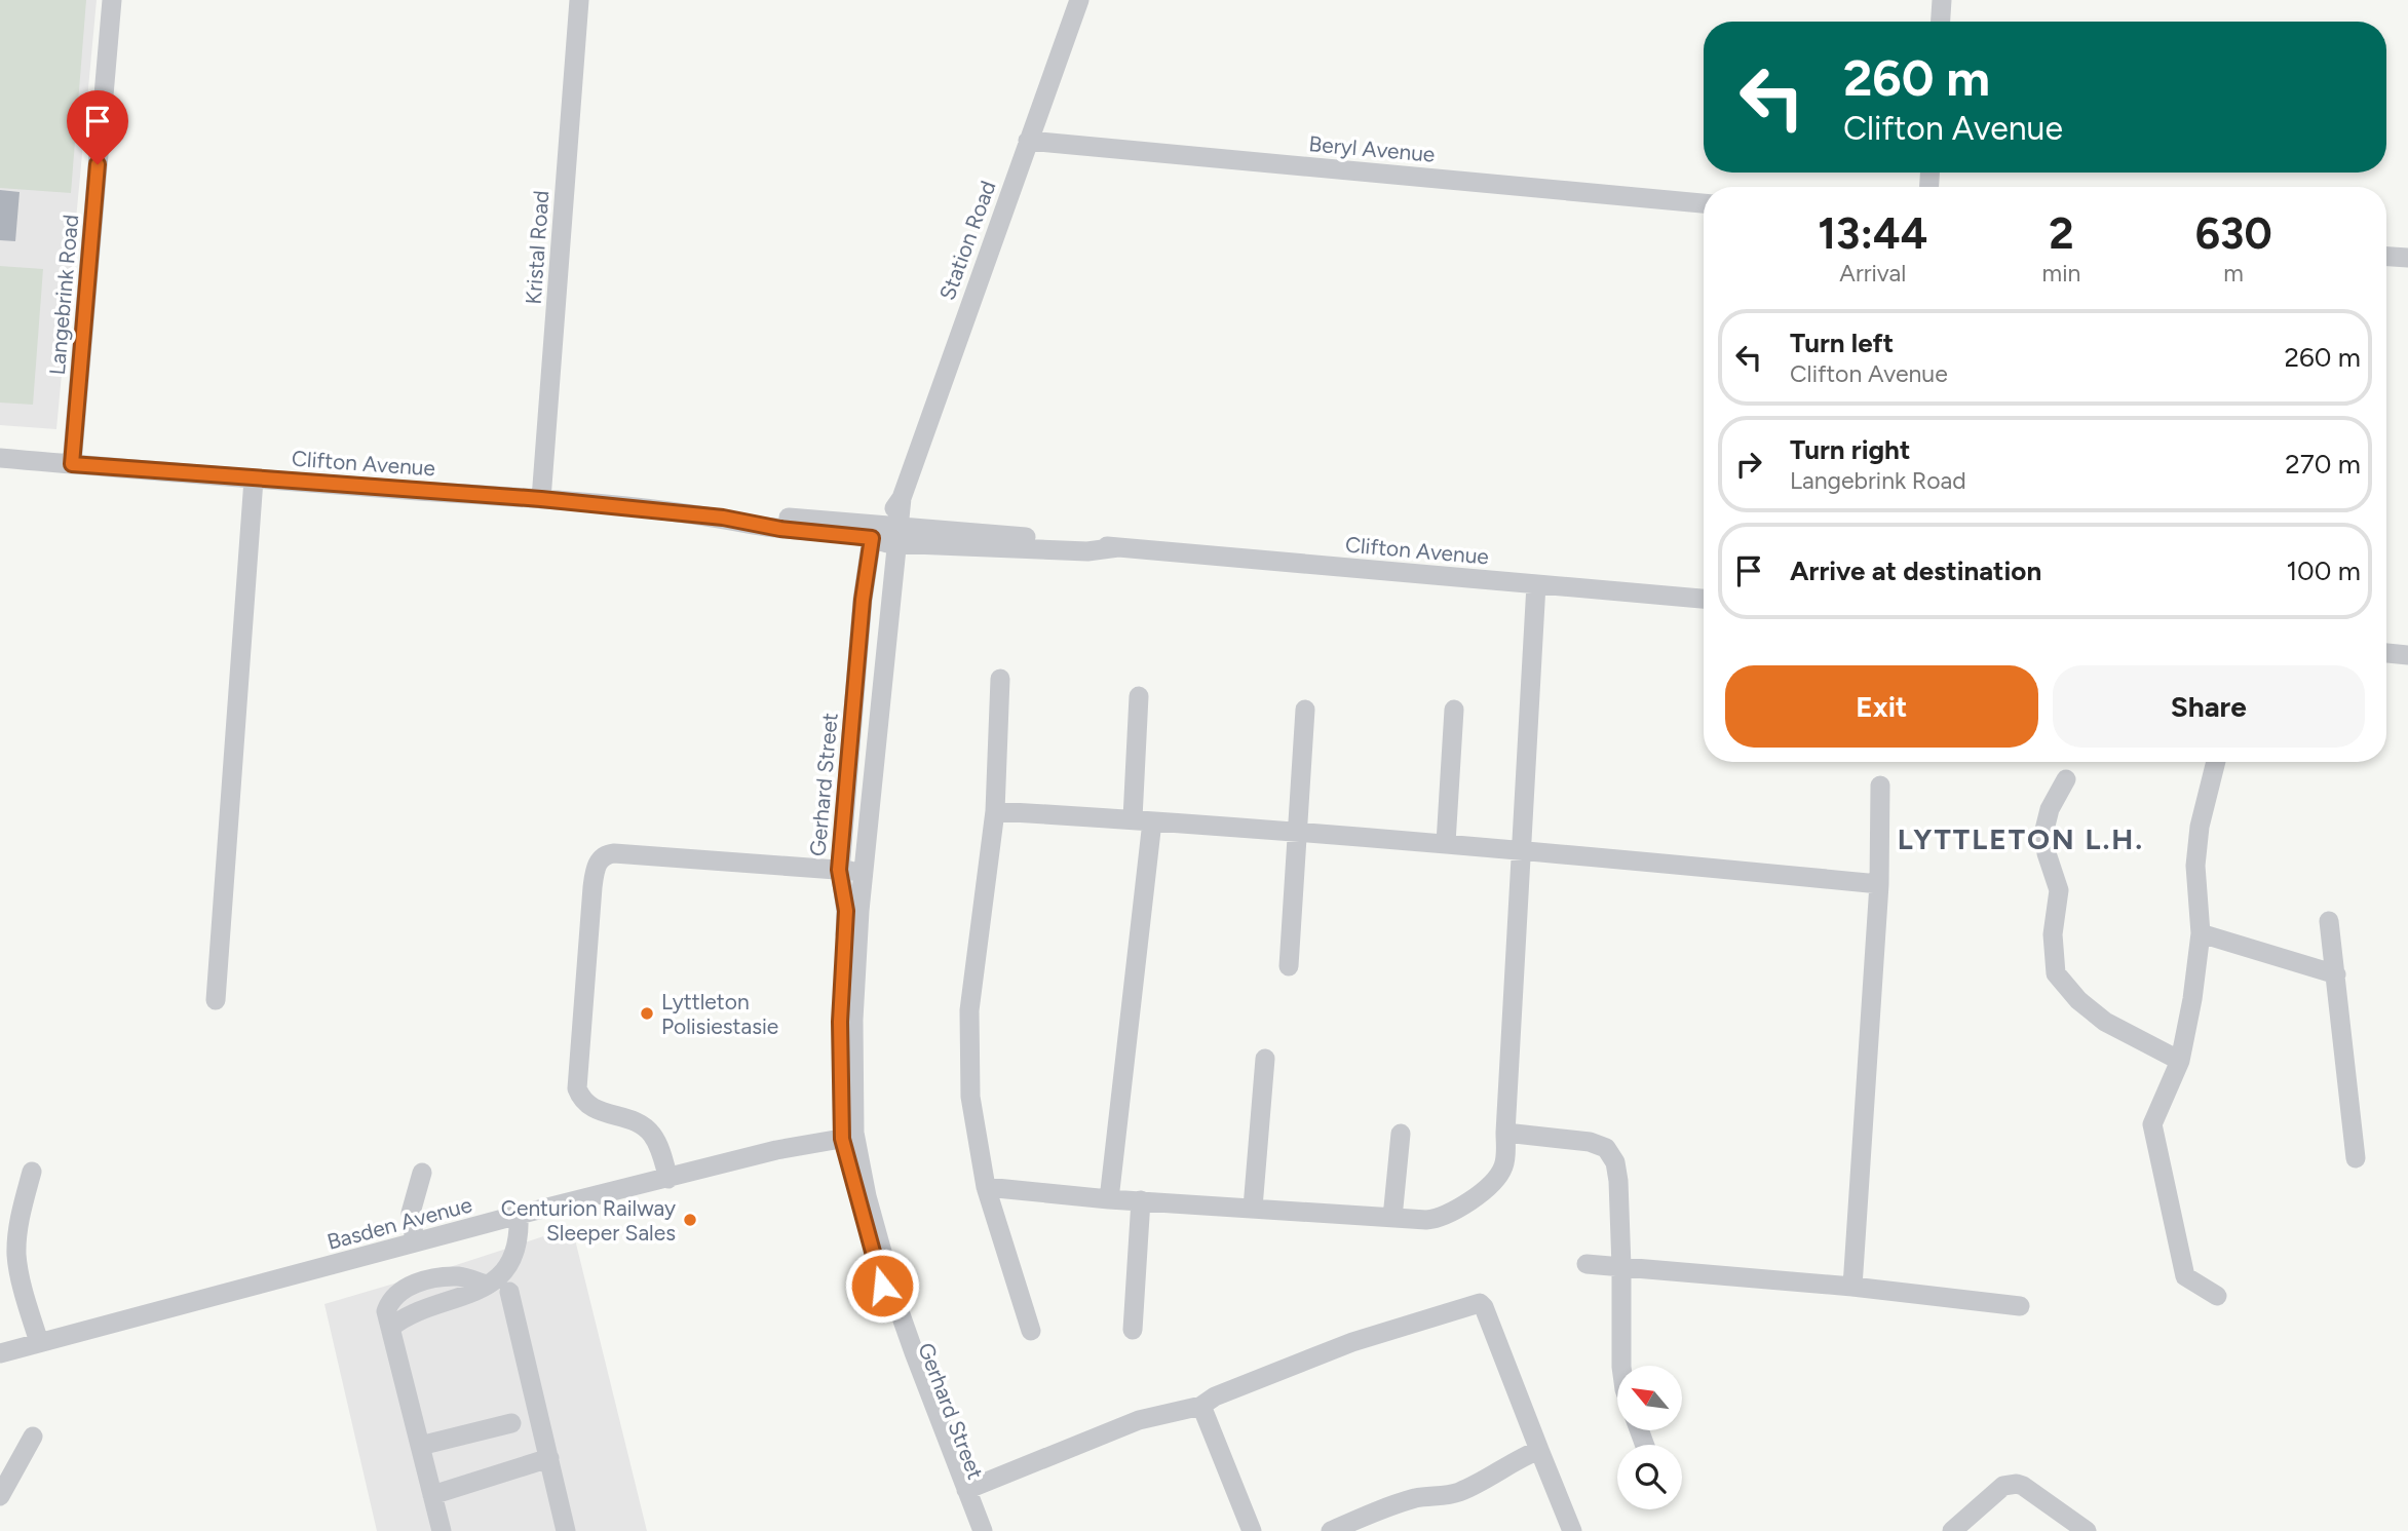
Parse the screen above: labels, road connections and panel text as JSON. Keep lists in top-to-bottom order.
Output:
{
  "streets": {
    "street": [
      "Beryl Avenue",
      "Station Road",
      "Kristal Road",
      "Langebrink Road",
      "Clifton Avenue",
      "Gerhard Street",
      "Basden Avenue"
    ]
  },
  "crossings": [
    ["Beryl Avenue", "Station Road"],
    ["Station Road", "Clifton Avenue"],
    ["Station Road", "Gerhard Street"],
    ["Kristal Road", "Clifton Avenue"],
    ["Langebrink Road", "Clifton Avenue"],
    ["Clifton Avenue", "Gerhard Street"],
    ["Gerhard Street", "Basden Avenue"]
  ],
  "districts": ["LYTTLETON L.H."],
  "places": ["Lyttleton Polisiestasie", "Centurion Railway Sleeper Sales"],
  "north": "top left",
  "page": {
    "turn": ["260 m", "Clifton Avenue"],
    "eta": [
      "13:44",
      "Arrival",
      "2",
      "min",
      "630",
      "m"
    ],
    "list": [
      {
        "name": "Turn left",
        "note": "Clifton Avenue",
        "value": "260 m"
      },
      {
        "name": "Turn right",
        "note": "Langebrink Road",
        "value": "270 m"
      },
      {
        "name": "Arrive at destination",
        "value": "100 m"
      }
    ],
    "buttons": ["Exit", "Share"]
  }
}
